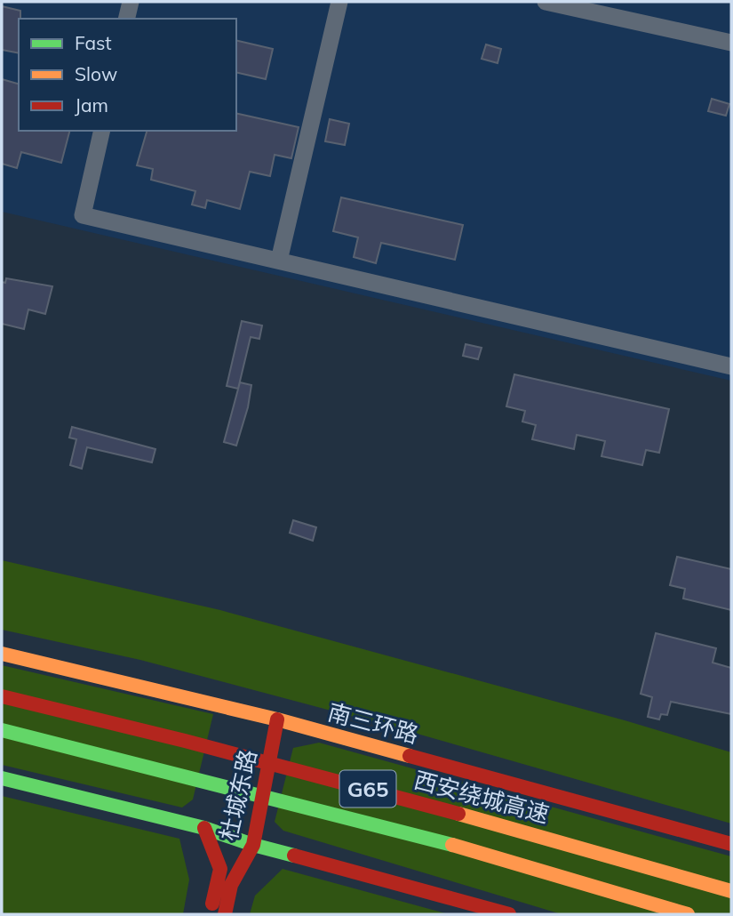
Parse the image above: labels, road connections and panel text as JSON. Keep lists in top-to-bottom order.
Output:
{
  "streets": {
    "main road": [
      "南三环路",
      "G65",
      "杜城东路",
      "西安绕城高速"
    ]
  },
  "crossings": [
    ["南三环路", "杜城东路"]
  ],
  "legend": ["Fast", "Slow", "Jam"]
}
